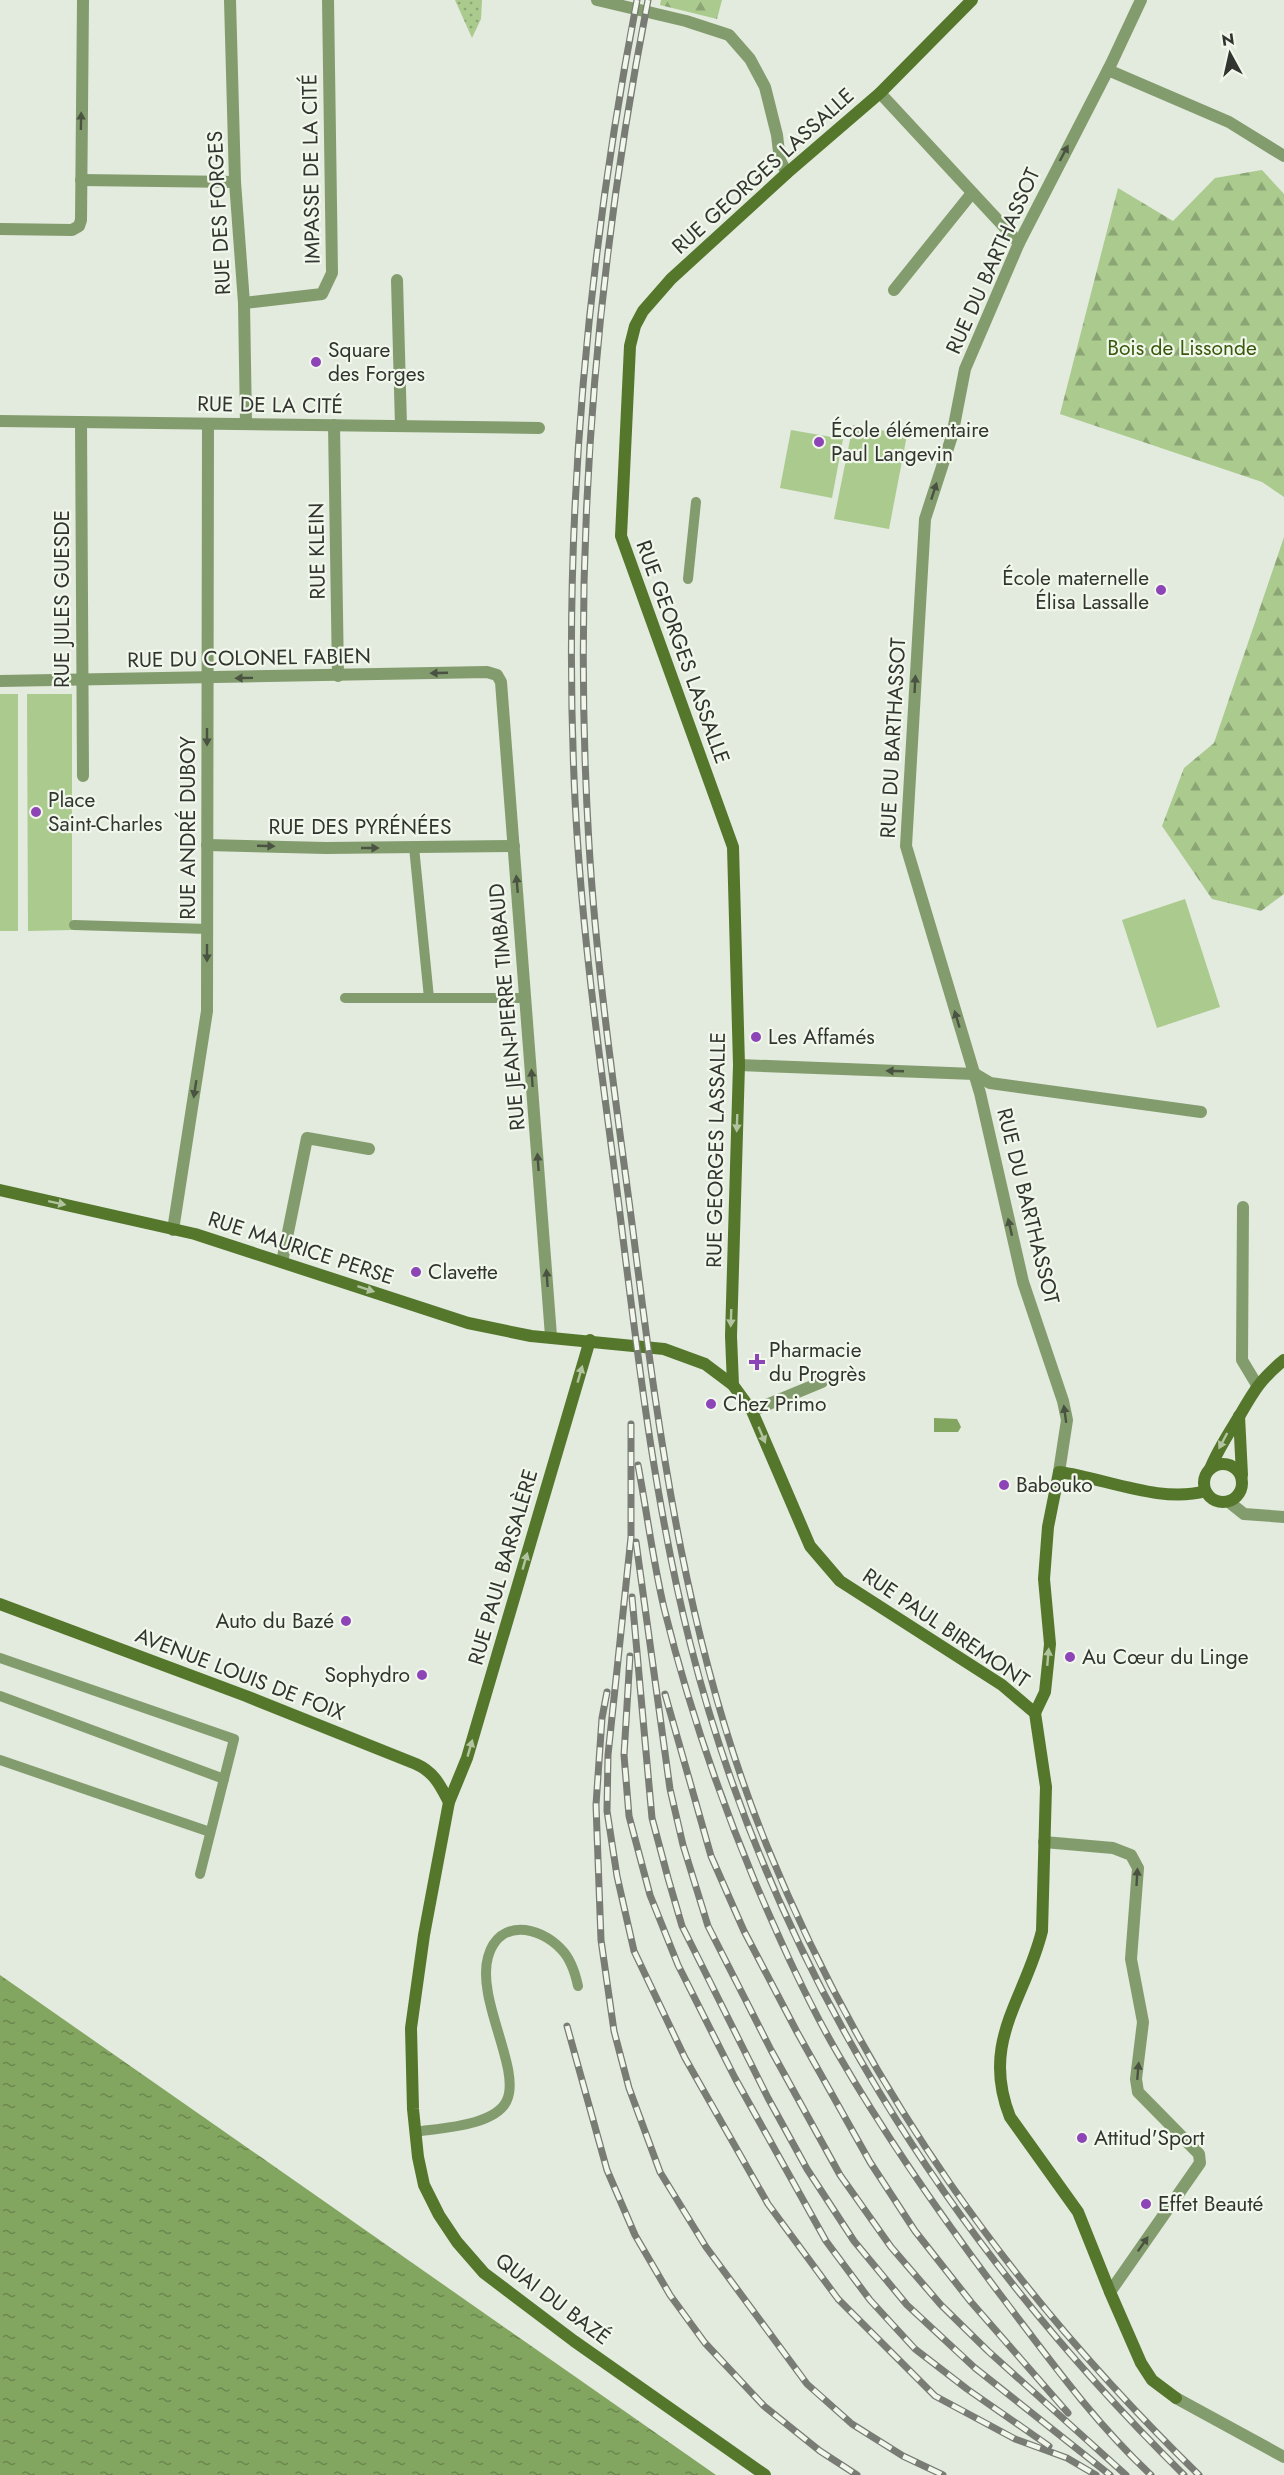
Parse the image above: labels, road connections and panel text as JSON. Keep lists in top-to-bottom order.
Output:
{
  "streets": {
    "street": [
      "IMPASSE DE LA CITÉ",
      "RUE GEORGES LASSALLE",
      "RUE DES FORGES",
      "RUE DU BARTHASSOT",
      "RUE DE LA CITÉ",
      "RUE KLEIN",
      "RUE JULES GUESDE",
      "RUE DU COLONEL FABIEN",
      "RUE DES PYRÉNÉES",
      "RUE ANDRÉ DUBOY",
      "RUE JEAN-PIERRE TIMBAUD",
      "RUE MAURICE PERSE",
      "RUE PAUL BARSALÈRE",
      "RUE PAUL BIREMONT",
      "AVENUE LOUIS DE FOIX",
      "QUAI DU BAZÉ"
    ]
  },
  "crossings": [
    ["IMPASSE DE LA CITÉ", "RUE DES FORGES"],
    ["RUE GEORGES LASSALLE", "RUE MAURICE PERSE"],
    ["RUE GEORGES LASSALLE", "RUE PAUL BIREMONT"],
    ["RUE DES FORGES", "RUE DE LA CITÉ"],
    ["RUE DU BARTHASSOT", "RUE PAUL BIREMONT"],
    ["RUE DE LA CITÉ", "RUE KLEIN"],
    ["RUE DE LA CITÉ", "RUE JULES GUESDE"],
    ["RUE DE LA CITÉ", "RUE ANDRÉ DUBOY"],
    ["RUE KLEIN", "RUE DU COLONEL FABIEN"],
    ["RUE JULES GUESDE", "RUE DU COLONEL FABIEN"],
    ["RUE DU COLONEL FABIEN", "RUE ANDRÉ DUBOY"],
    ["RUE DU COLONEL FABIEN", "RUE JEAN-PIERRE TIMBAUD"],
    ["RUE DES PYRÉNÉES", "RUE ANDRÉ DUBOY"],
    ["RUE DES PYRÉNÉES", "RUE JEAN-PIERRE TIMBAUD"],
    ["RUE ANDRÉ DUBOY", "RUE MAURICE PERSE"],
    ["RUE JEAN-PIERRE TIMBAUD", "RUE MAURICE PERSE"],
    ["RUE MAURICE PERSE", "RUE PAUL BARSALÈRE"],
    ["RUE MAURICE PERSE", "RUE PAUL BIREMONT"],
    ["RUE PAUL BARSALÈRE", "AVENUE LOUIS DE FOIX"],
    ["RUE PAUL BARSALÈRE", "QUAI DU BAZÉ"],
    ["AVENUE LOUIS DE FOIX", "QUAI DU BAZÉ"]
  ],
  "one_way": [
    "RUE DU BARTHASSOT",
    "RUE DU COLONEL FABIEN",
    "RUE DES PYRÉNÉES",
    "RUE ANDRÉ DUBOY",
    "RUE JEAN-PIERRE TIMBAUD",
    "RUE MAURICE PERSE",
    "RUE PAUL BARSALÈRE"
  ],
  "parks": ["Bois de Lissonde"],
  "places": {
    "other": [
      "Square des Forges",
      "École élémentaire Paul Langevin",
      "École maternelle Élisa Lassalle",
      "Place Saint-Charles",
      "Les Affamés",
      "Clavette",
      "Chez Primo",
      "Babouko",
      "Auto du Bazé",
      "Au Cœur du Linge",
      "Sophydro",
      "Attitud'Sport",
      "Effet Beauté"
    ],
    "health": ["Pharmacie du Progrès"]
  },
  "north": "top"
}
